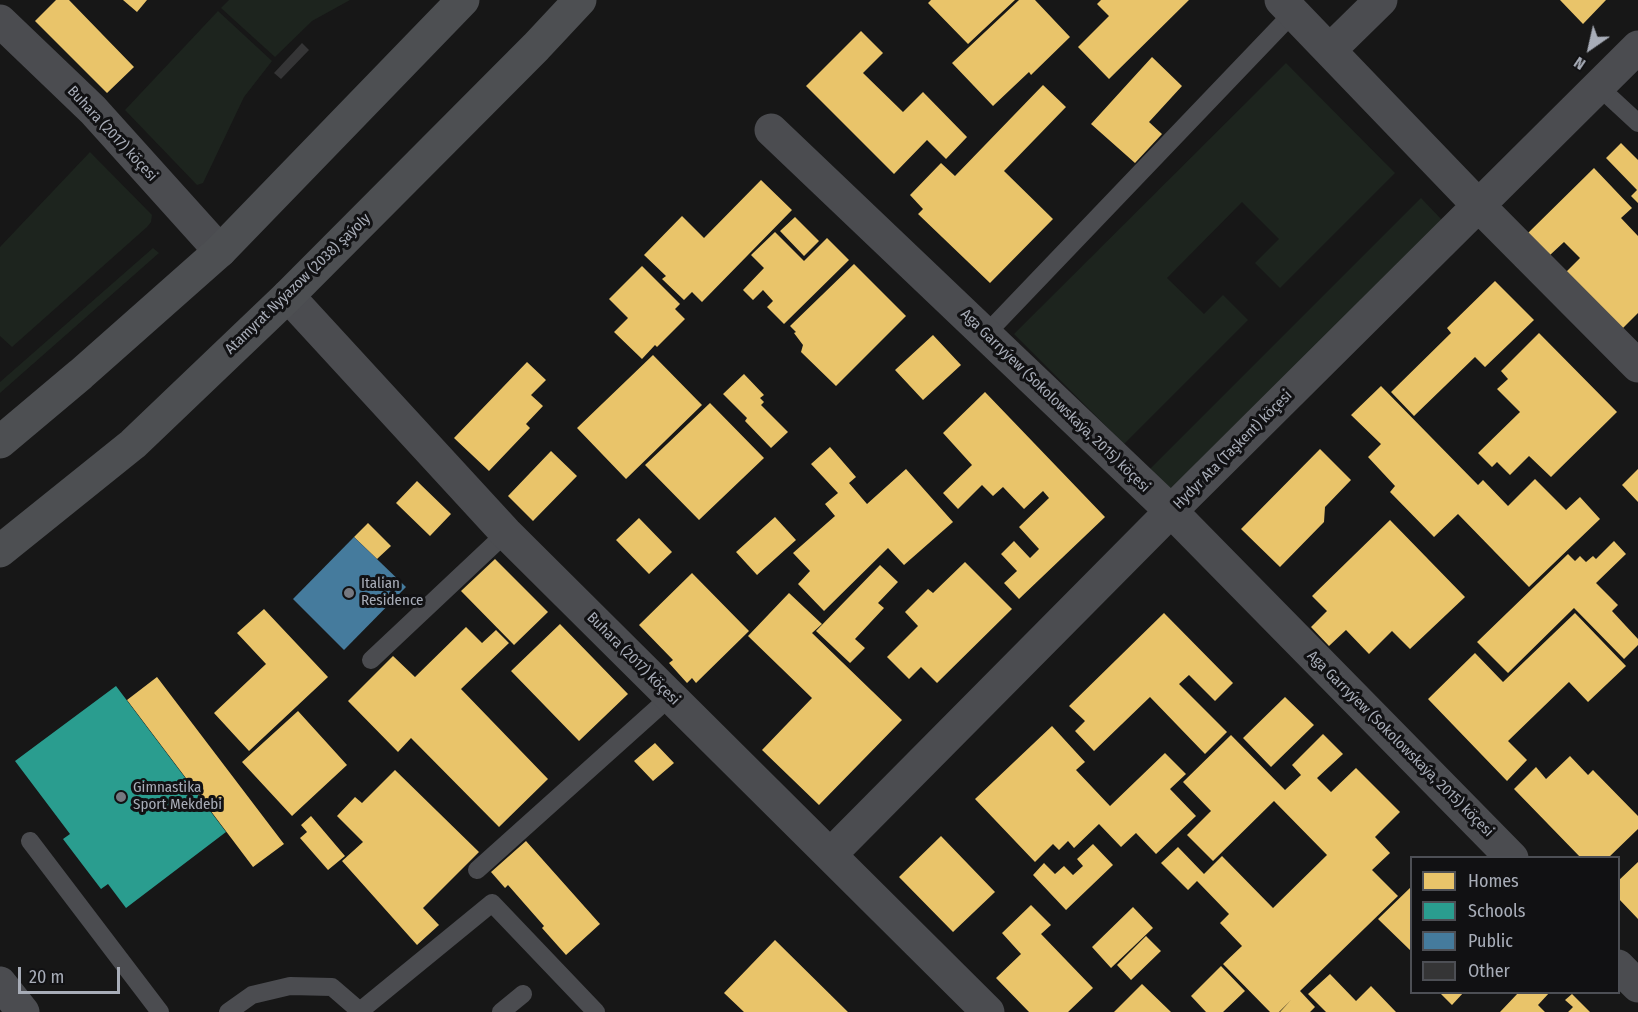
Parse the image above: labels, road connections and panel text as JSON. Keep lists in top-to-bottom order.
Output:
{
  "streets": {
    "main road": ["Atamyrat Nyýazow (2038) şaýoly"],
    "street": ["Buhara (2017) köçesi", "Aga Garryýew (Sokolowskaýa, 2015) köçesi", "Hydyr Ata (Taşkent) köçesi"]
  },
  "crossings": [
    ["Buhara (2017) köçesi", "Atamyrat Nyýazow (2038) şaýoly"],
    ["Buhara (2017) köçesi", "Hydyr Ata (Taşkent) köçesi"],
    ["Aga Garryýew (Sokolowskaýa, 2015) köçesi", "Hydyr Ata (Taşkent) köçesi"]
  ],
  "places": ["Italian Residence", "Gimnastika Sport Mekdebi"],
  "legend": [
    "Homes",
    "Schools",
    "Public",
    "Other"
  ],
  "scale_bar": "20 m",
  "north": "bottom left"
}
